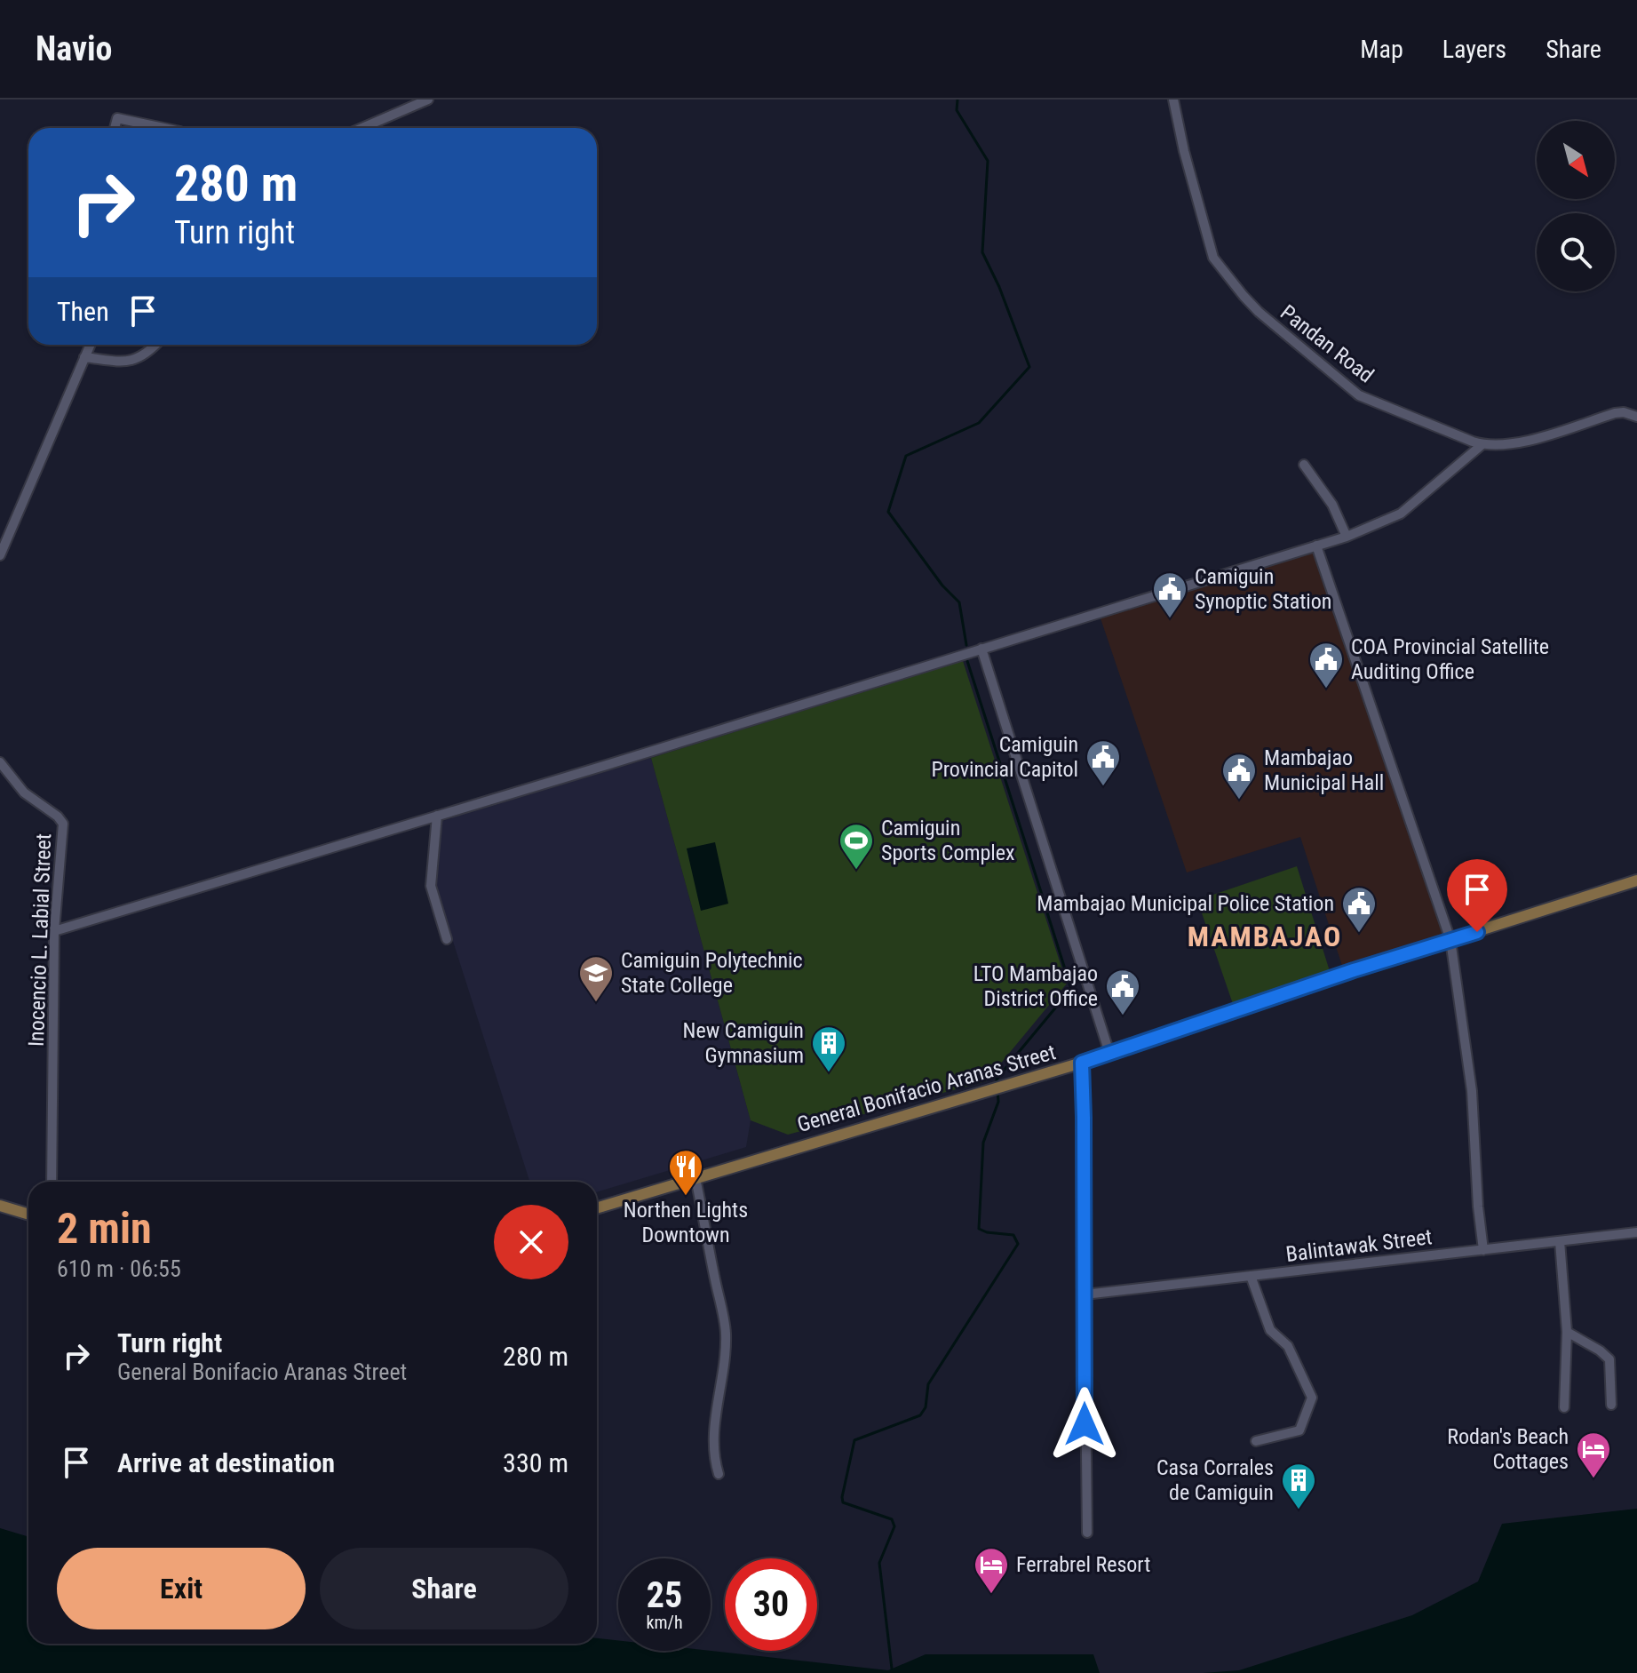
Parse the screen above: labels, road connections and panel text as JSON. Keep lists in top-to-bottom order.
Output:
{
  "streets": {
    "main road": ["General Bonifacio Aranas Street"],
    "street": ["Pandan Road", "Inocencio L. Labial Street", "Balintawak Street"]
  },
  "districts": ["MAMBAJAO"],
  "places": {
    "public building": [
      "Camiguin Synoptic Station",
      "COA Provincial Satellite Auditing Office",
      "Camiguin Provincial Capitol",
      "Mambajao Municipal Hall",
      "Mambajao Municipal Police Station",
      "LTO Mambajao District Office"
    ],
    "sports": ["Camiguin Sports Complex"],
    "school or university": ["Camiguin Polytechnic State College"],
    "building": ["New Camiguin Gymnasium", "Casa Corrales de Camiguin"],
    "restaurant": ["Northen Lights Downtown"],
    "hotel": ["Rodan's Beach Cottages", "Ferrabrel Resort"]
  },
  "north": "bottom right",
  "page": {
    "header": "Navio",
    "nav": ["Map", "Layers", "Share"],
    "turn": ["280 m", "Turn right"],
    "then": "Then",
    "heading": ["2 min", "610 m · 06:55"],
    "list": [
      {
        "name": "Turn right",
        "note": "General Bonifacio Aranas Street",
        "value": "280 m"
      },
      {
        "name": "Arrive at destination",
        "value": "330 m"
      }
    ],
    "buttons": ["Exit", "Share"],
    "speed": "25 km/h",
    "limit": "30"
  }
}
